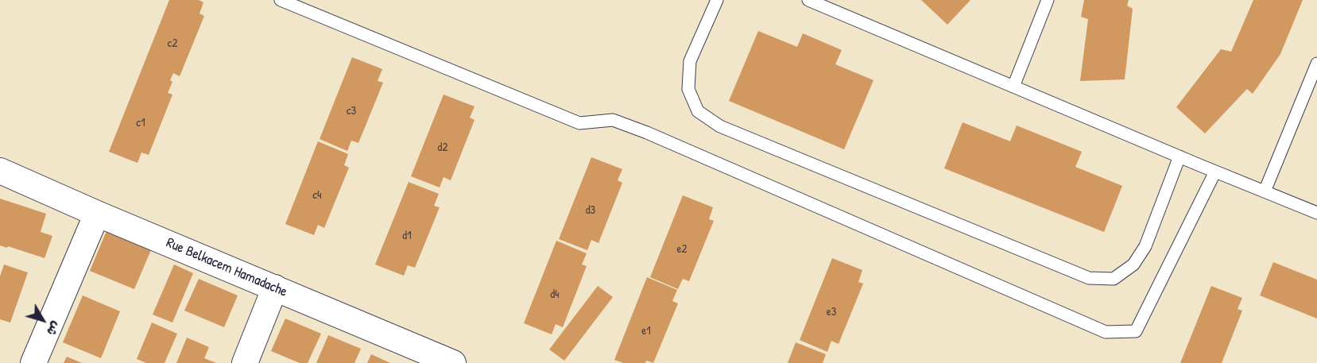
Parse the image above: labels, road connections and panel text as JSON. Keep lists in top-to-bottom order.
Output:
{
  "streets": {
    "street": ["Rue Belkacem Hamadache"]
  },
  "house_numbers": [
    "c2",
    "c3",
    "c1",
    "d2",
    "c4",
    "d3",
    "d1",
    "e2",
    "d4",
    "e3",
    "e1"
  ],
  "north": "bottom right"
}
